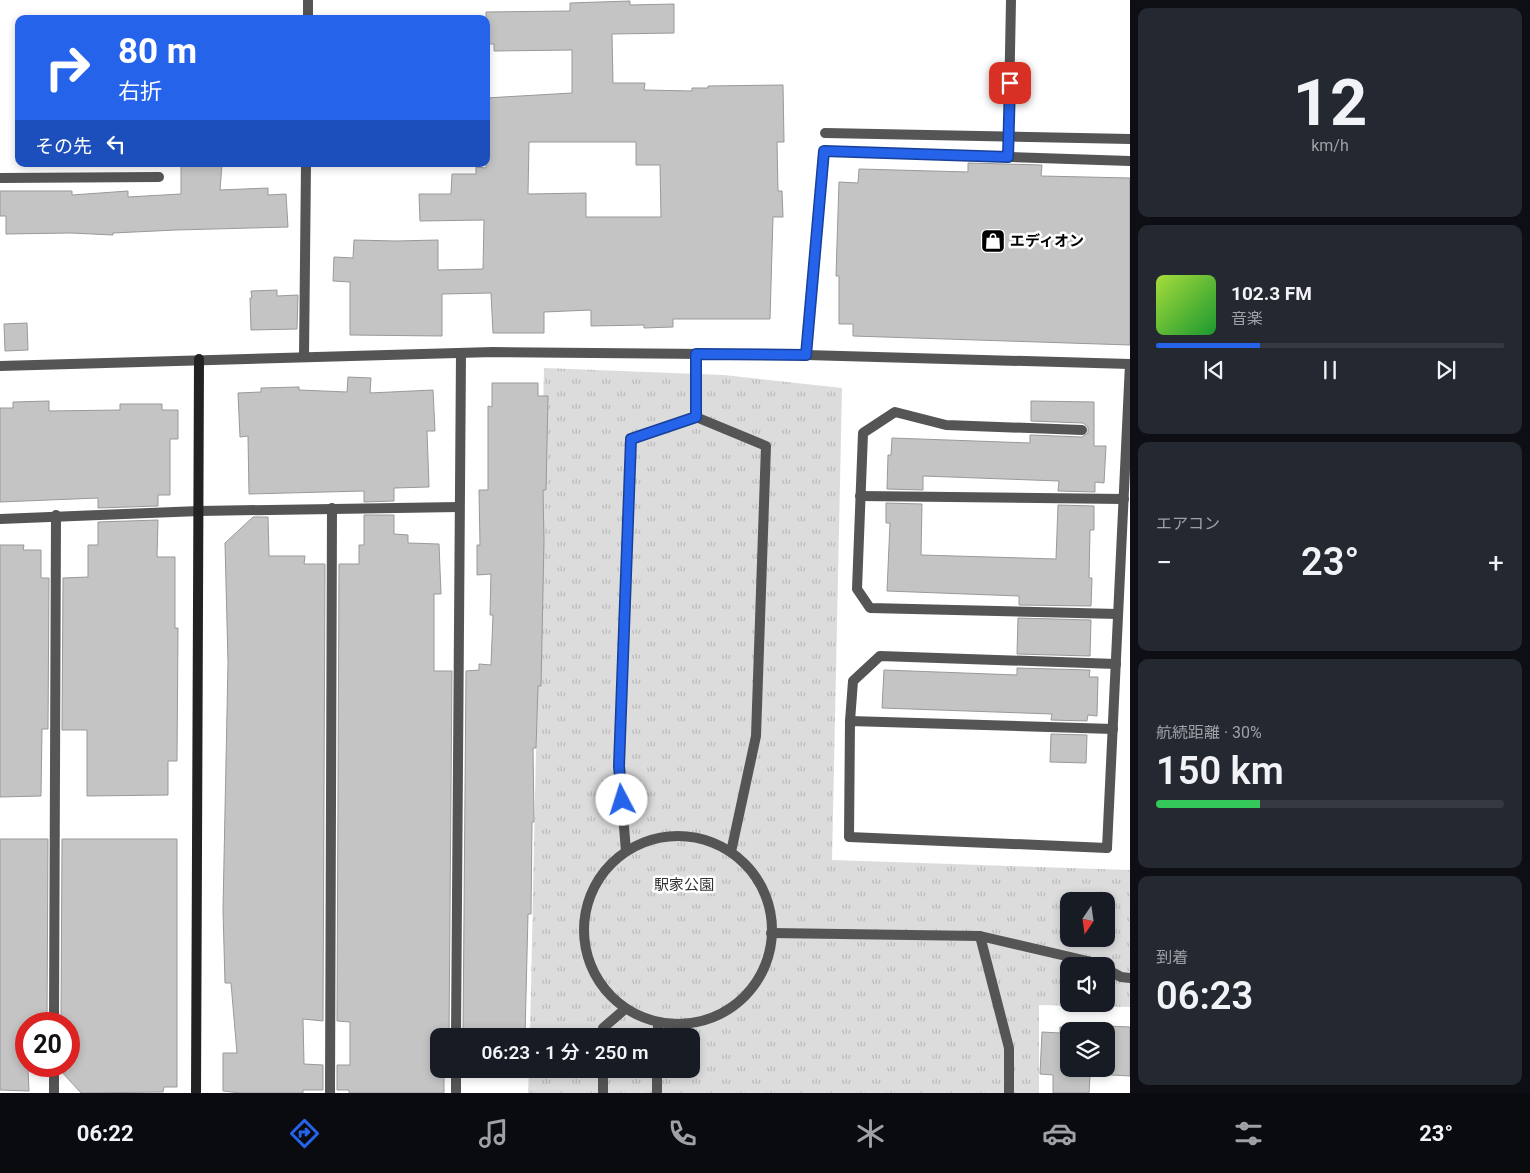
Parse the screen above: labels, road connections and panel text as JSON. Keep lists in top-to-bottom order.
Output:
{
  "parks": ["駅家公園"],
  "places": {
    "shop": ["エディオン"]
  },
  "north": "bottom",
  "page": {
    "tile": [
      ["12", "km/h"],
      "エアコン",
      ["航続距離 · 30%", "150 km"],
      ["到着", "06:23"]
    ],
    "turn": ["80 m", "右折"],
    "then": "その先",
    "song": ["102.3 FM", "音楽"],
    "heat": ["−", "23°", "+"],
    "limit": "20",
    "trip": "06:23 · 1 分 · 250 m",
    "tabs": ["06:22", "23°"]
  }
}
